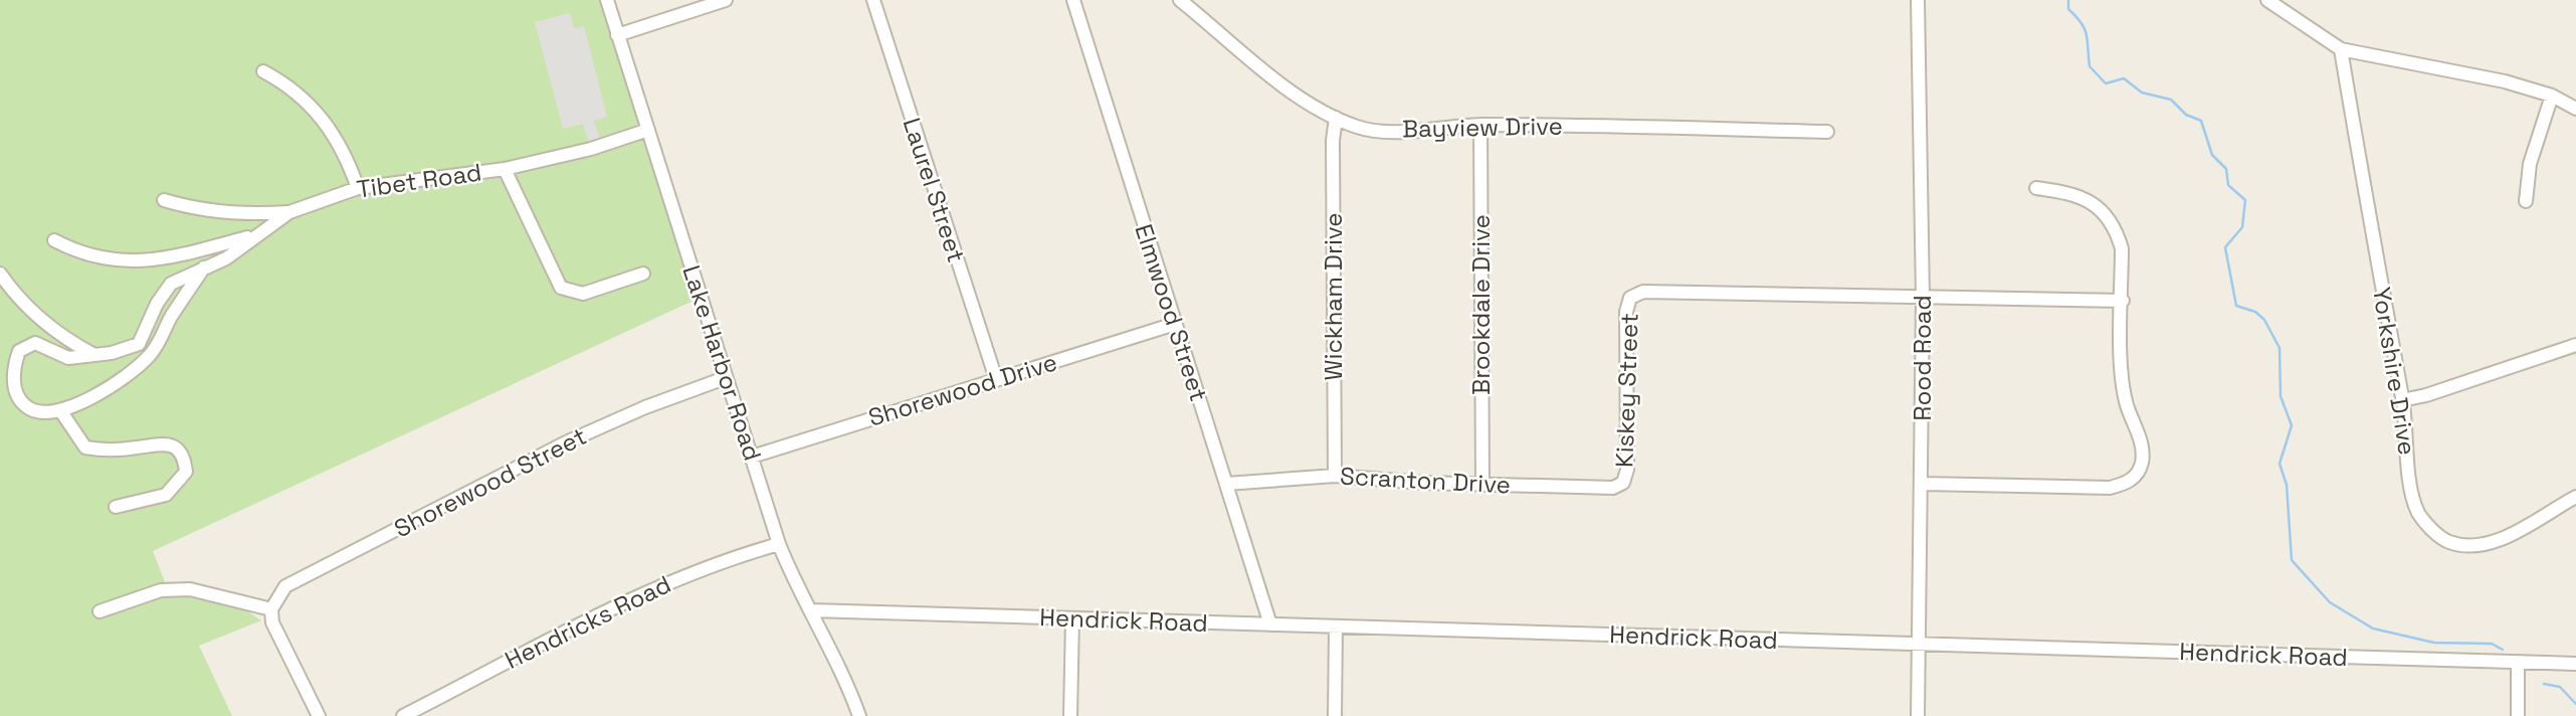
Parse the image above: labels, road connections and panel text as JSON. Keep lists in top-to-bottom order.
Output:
{
  "streets": {
    "street": [
      "Bayview Drive",
      "Tibet Road",
      "Laurel Street",
      "Wickham Drive",
      "Brookdale Drive",
      "Elmwood Street",
      "Rood Road",
      "Lake Harbor Road",
      "Yorkshire Drive",
      "Shorewood Drive",
      "Kiskey Street",
      "Scranton Drive",
      "Shorewood Street",
      "Hendrick Road",
      "Hendricks Road"
    ]
  },
  "crossings": [
    ["Bayview Drive", "Wickham Drive"],
    ["Bayview Drive", "Brookdale Drive"],
    ["Tibet Road", "Lake Harbor Road"],
    ["Laurel Street", "Shorewood Drive"],
    ["Wickham Drive", "Scranton Drive"],
    ["Brookdale Drive", "Scranton Drive"],
    ["Elmwood Street", "Shorewood Drive"],
    ["Elmwood Street", "Scranton Drive"],
    ["Elmwood Street", "Hendrick Road"],
    ["Rood Road", "Kiskey Street"],
    ["Rood Road", "Hendrick Road"],
    ["Lake Harbor Road", "Shorewood Drive"],
    ["Lake Harbor Road", "Shorewood Street"],
    ["Lake Harbor Road", "Hendrick Road"],
    ["Lake Harbor Road", "Hendricks Road"],
    ["Kiskey Street", "Scranton Drive"]
  ]
}
